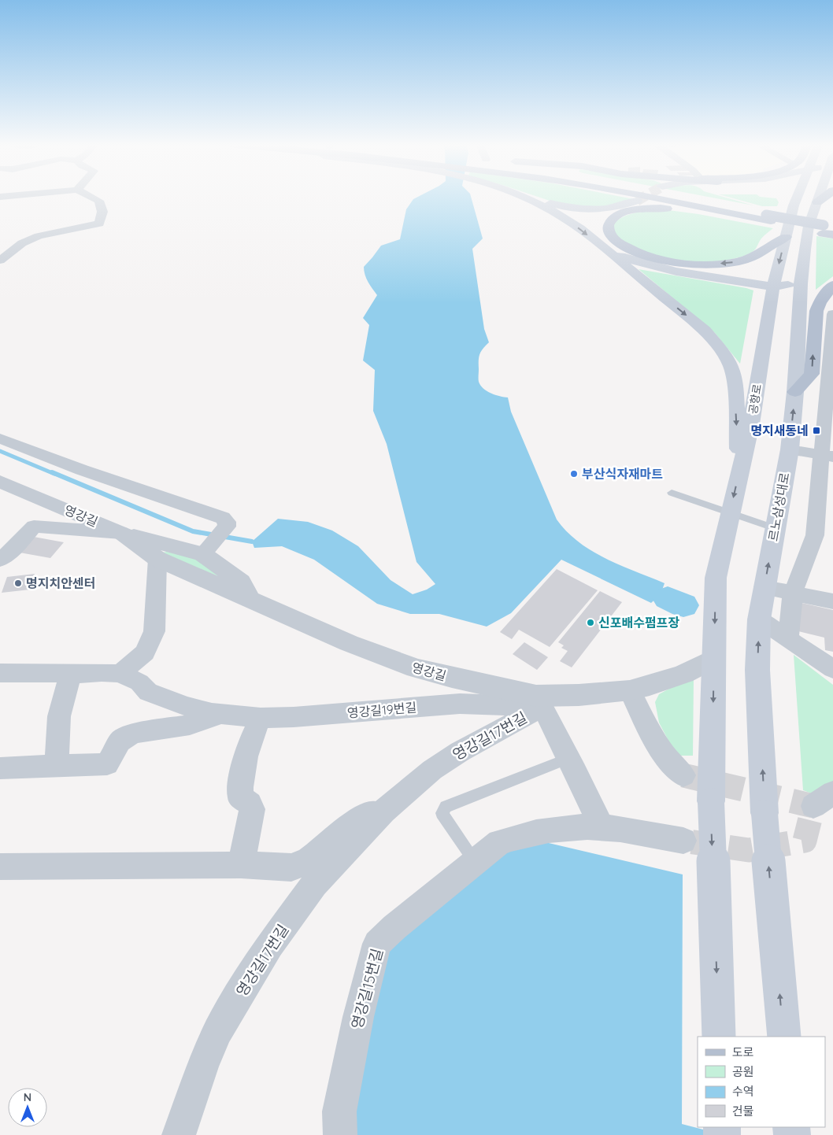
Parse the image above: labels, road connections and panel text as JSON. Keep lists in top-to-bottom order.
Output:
{
  "streets": {
    "main road": ["공항로", "르노삼성대로"],
    "street": [
      "영강길",
      "영강길19번길",
      "영강길17번길",
      "영강길15번길"
    ]
  },
  "crossings": [
    ["공항로", "영강길"],
    ["영강길", "영강길19번길"],
    ["영강길", "영강길17번길"],
    ["영강길19번길", "영강길17번길"]
  ],
  "one_way": ["공항로"],
  "places": {
    "transit": ["명지새동네"],
    "other": ["부산식자재마트", "명지치안센터", "신포배수펌프장"]
  },
  "legend": [
    "도로",
    "공원",
    "수역",
    "건물"
  ],
  "north": "top"
}
